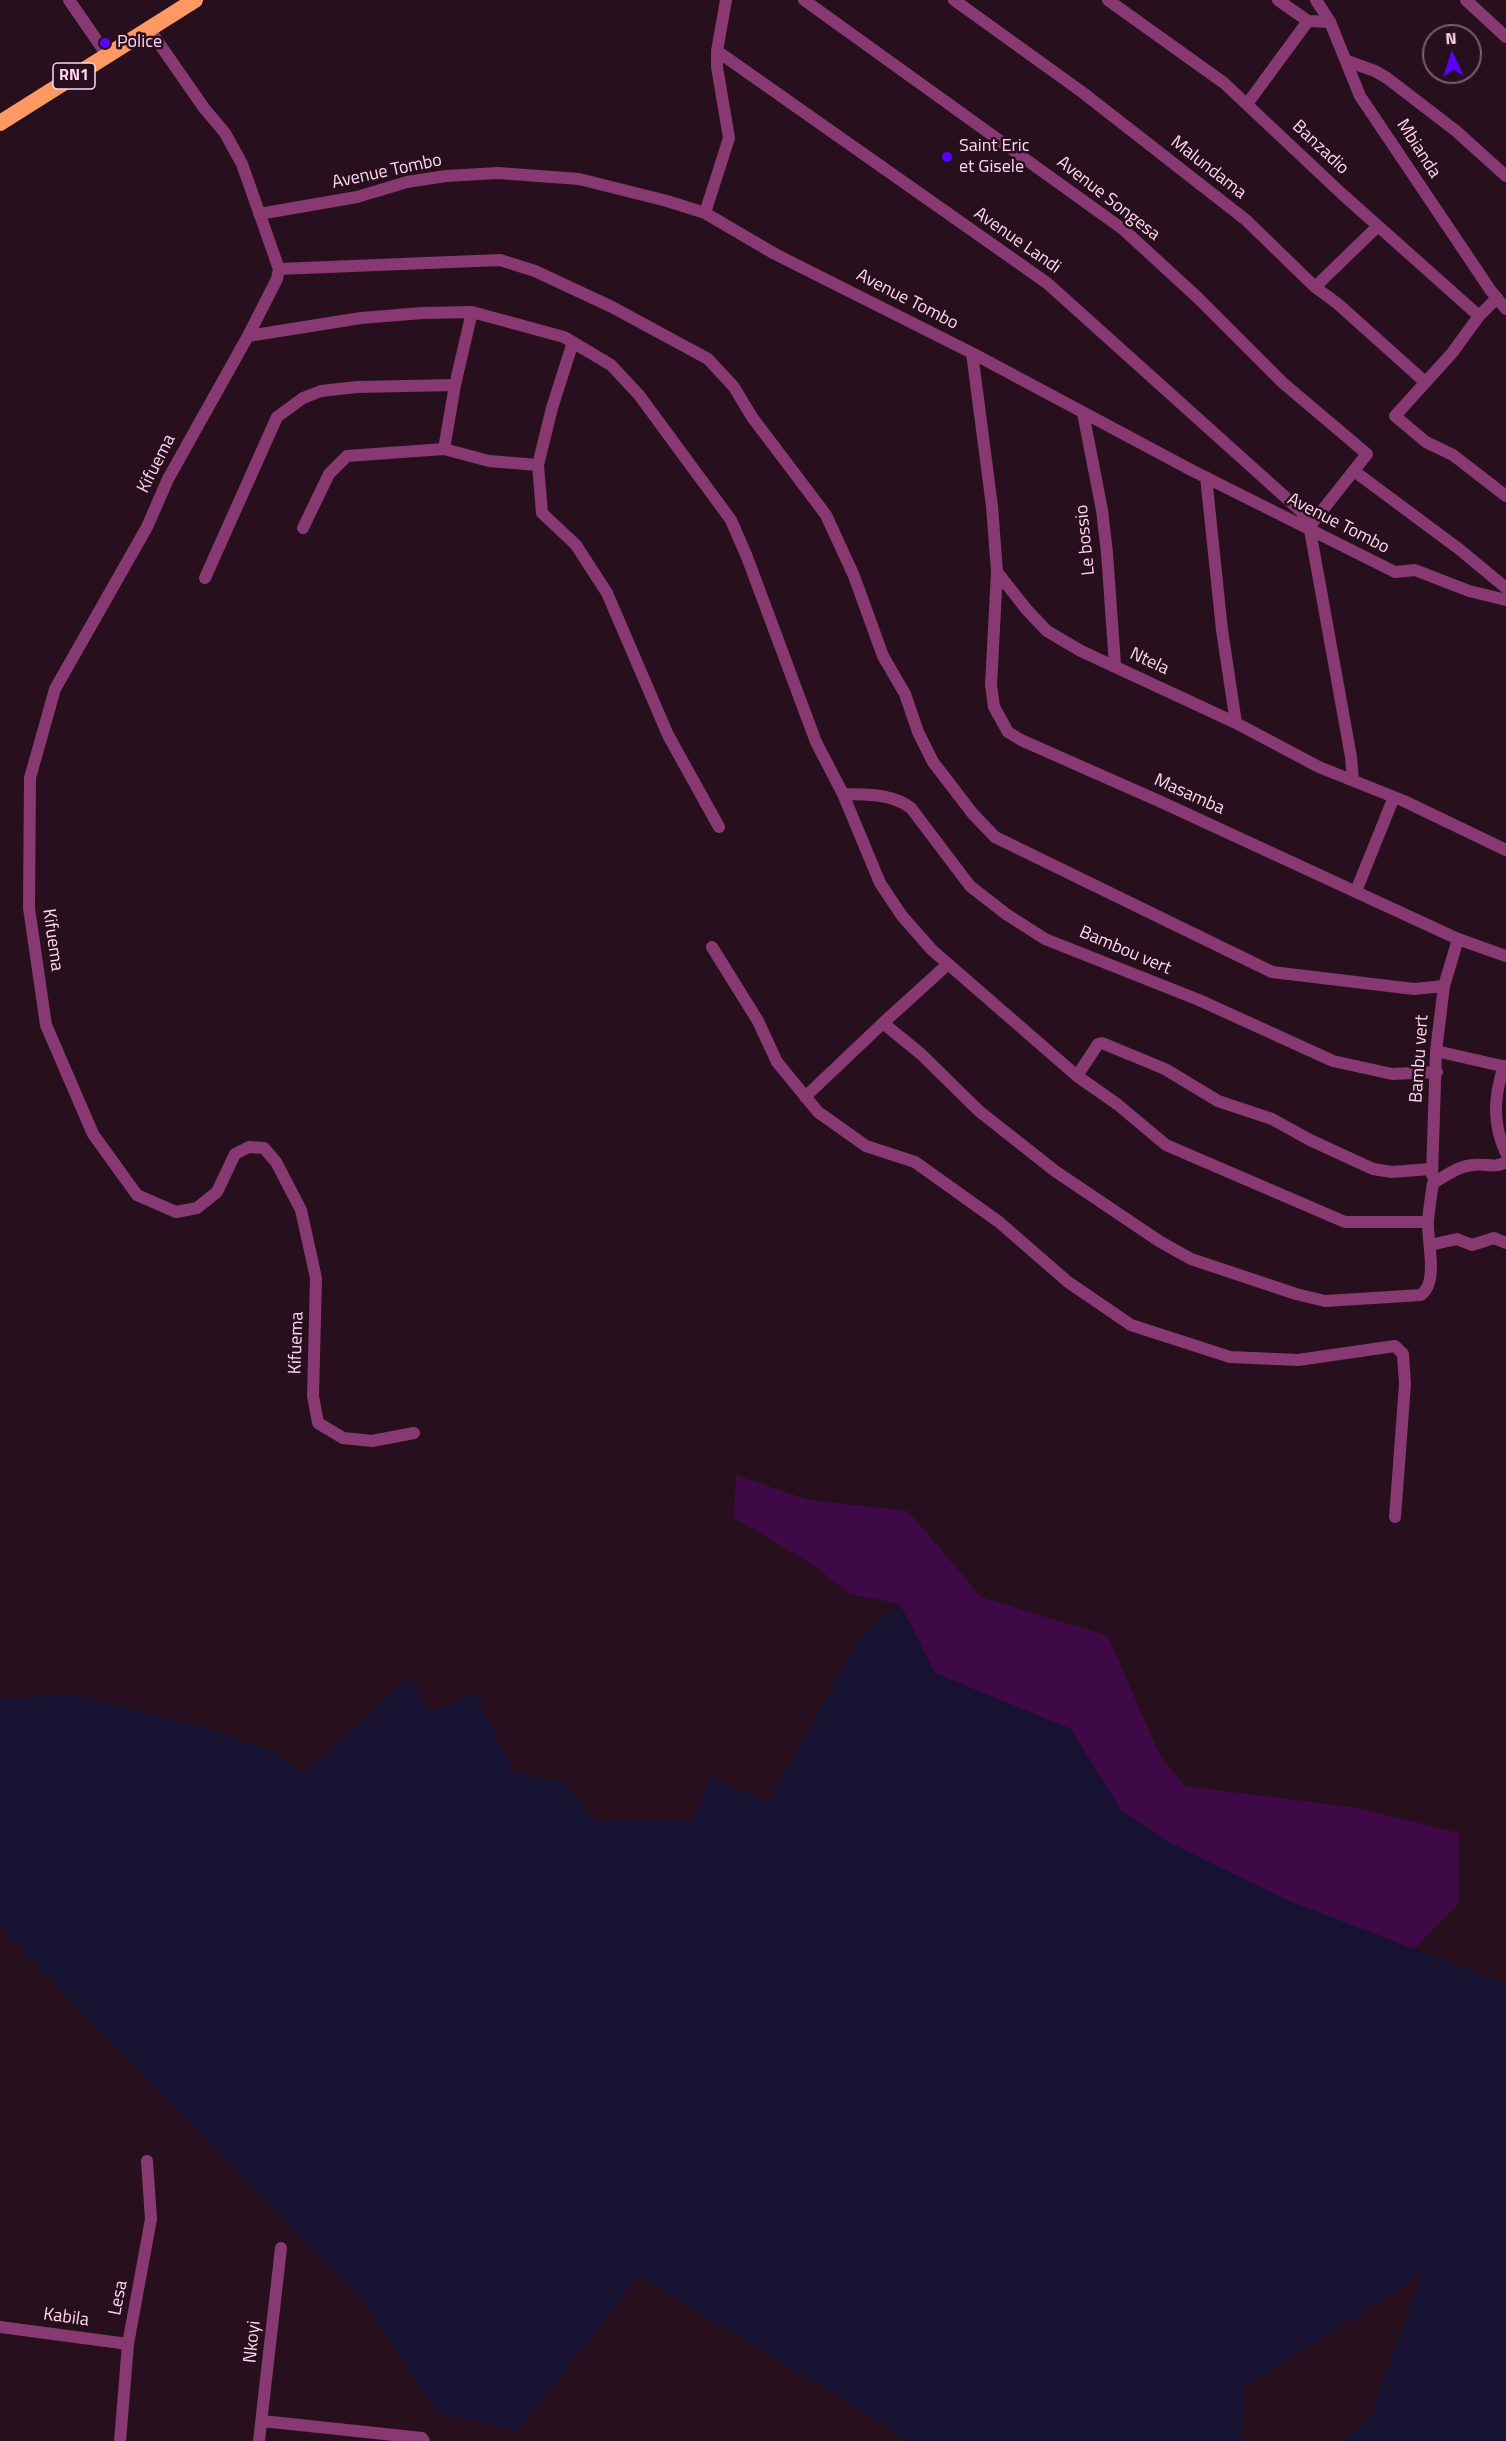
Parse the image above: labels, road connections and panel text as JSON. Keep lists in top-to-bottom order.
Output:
{
  "streets": {
    "highway": ["RN1"],
    "street": [
      "Banzadio",
      "Mbianda",
      "Malundama",
      "Avenue Tombo",
      "Avenue Songesa",
      "Avenue Landi",
      "Kifuema",
      "Le bossio",
      "Ntela",
      "Masamba",
      "Bambou vert",
      "Bambu vert",
      "Lesa",
      "Kabila",
      "Nkoyi"
    ]
  },
  "crossings": [
    ["Avenue Tombo", "Avenue Landi"],
    ["Avenue Tombo", "Le bossio"],
    ["Le bossio", "Ntela"],
    ["Ntela", "Masamba"],
    ["Masamba", "Bambu vert"],
    ["Bambou vert", "Bambu vert"],
    ["Lesa", "Kabila"]
  ],
  "places": ["Police", "Saint Eric et Gisele"],
  "north": "top"
}
